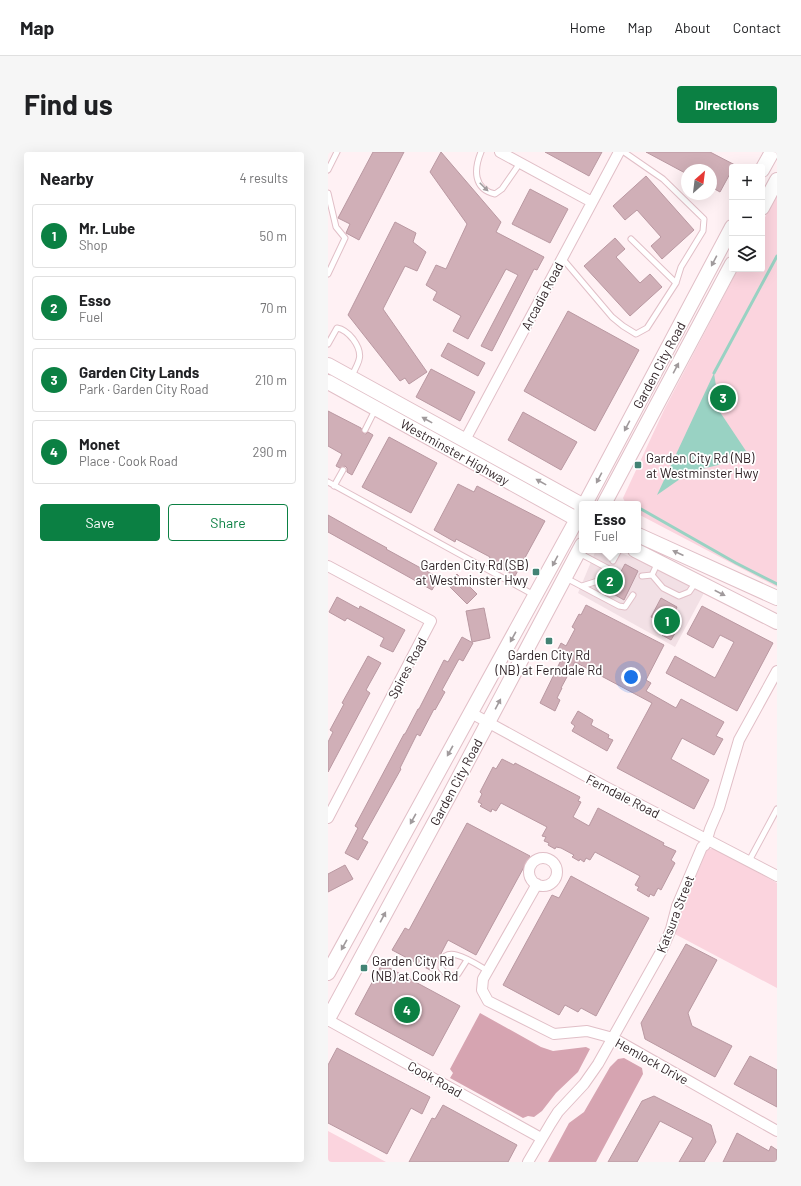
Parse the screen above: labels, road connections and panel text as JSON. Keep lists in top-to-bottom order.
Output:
{
  "streets": {
    "main road": ["Garden City Road", "Westminster Highway"],
    "street": [
      "Arcadia Road",
      "Spires Road",
      "Ferndale Road",
      "Katsura Street",
      "Hemlock Drive",
      "Cook Road"
    ]
  },
  "crossings": [
    ["Arcadia Road", "Westminster Highway"],
    ["Garden City Road", "Ferndale Road"],
    ["Garden City Road", "Cook Road"],
    ["Ferndale Road", "Katsura Street"],
    ["Katsura Street", "Hemlock Drive"],
    ["Katsura Street", "Cook Road"]
  ],
  "places": {
    "transit": [
      "Garden City Rd (NB) at Westminster Hwy",
      "Garden City Rd (SB) at Westminster Hwy",
      "Garden City Rd (NB) at Ferndale Rd",
      "Garden City Rd (NB) at Cook Rd"
    ]
  },
  "north": "top right",
  "page": {
    "header": "Map",
    "nav": [
      "Home",
      "Map",
      "About",
      "Contact"
    ],
    "buttons": [
      "Directions",
      ["Save", "Share"]
    ],
    "title": "Find us",
    "heading": ["Nearby", "4 results"],
    "map_buttons": ["+", "−"],
    "list": [
      {
        "mark": "1",
        "name": "Mr. Lube",
        "note": "Shop",
        "value": "50 m"
      },
      {
        "mark": "2",
        "name": "Esso",
        "note": "Fuel",
        "value": "70 m"
      },
      {
        "mark": "3",
        "name": "Garden City Lands",
        "note": "Park · Garden City Road",
        "value": "210 m"
      },
      {
        "mark": "4",
        "name": "Monet",
        "note": "Place · Cook Road",
        "value": "290 m"
      }
    ],
    "pins": [
      "3",
      "2",
      "1",
      "4"
    ],
    "popup": ["Esso", "Fuel"]
  }
}
